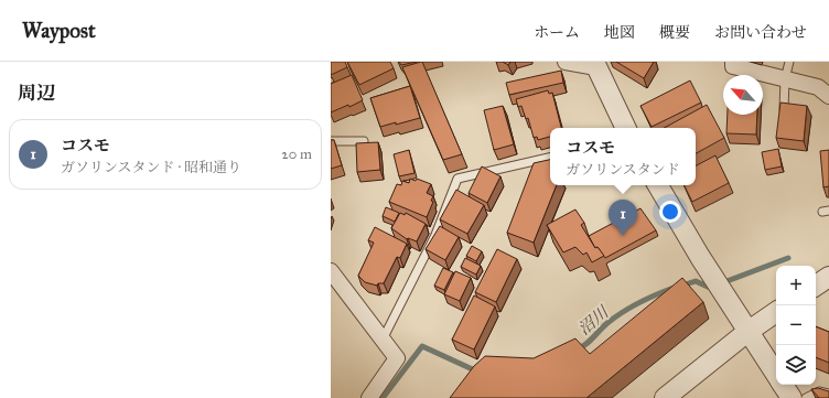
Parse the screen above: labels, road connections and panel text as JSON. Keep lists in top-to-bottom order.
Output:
{
  "water": ["沼川"],
  "north": "top left",
  "page": {
    "header": "Waypost",
    "nav": [
      "ホーム",
      "地図",
      "概要",
      "お問い合わせ"
    ],
    "heading": "周辺",
    "list": [
      {
        "mark": "1",
        "name": "コスモ",
        "note": "ガソリンスタンド · 昭和通り",
        "value": "20 m"
      }
    ],
    "popup": ["コスモ", "ガソリンスタンド"],
    "pins": "1",
    "map_buttons": ["+", "−"]
  }
}
